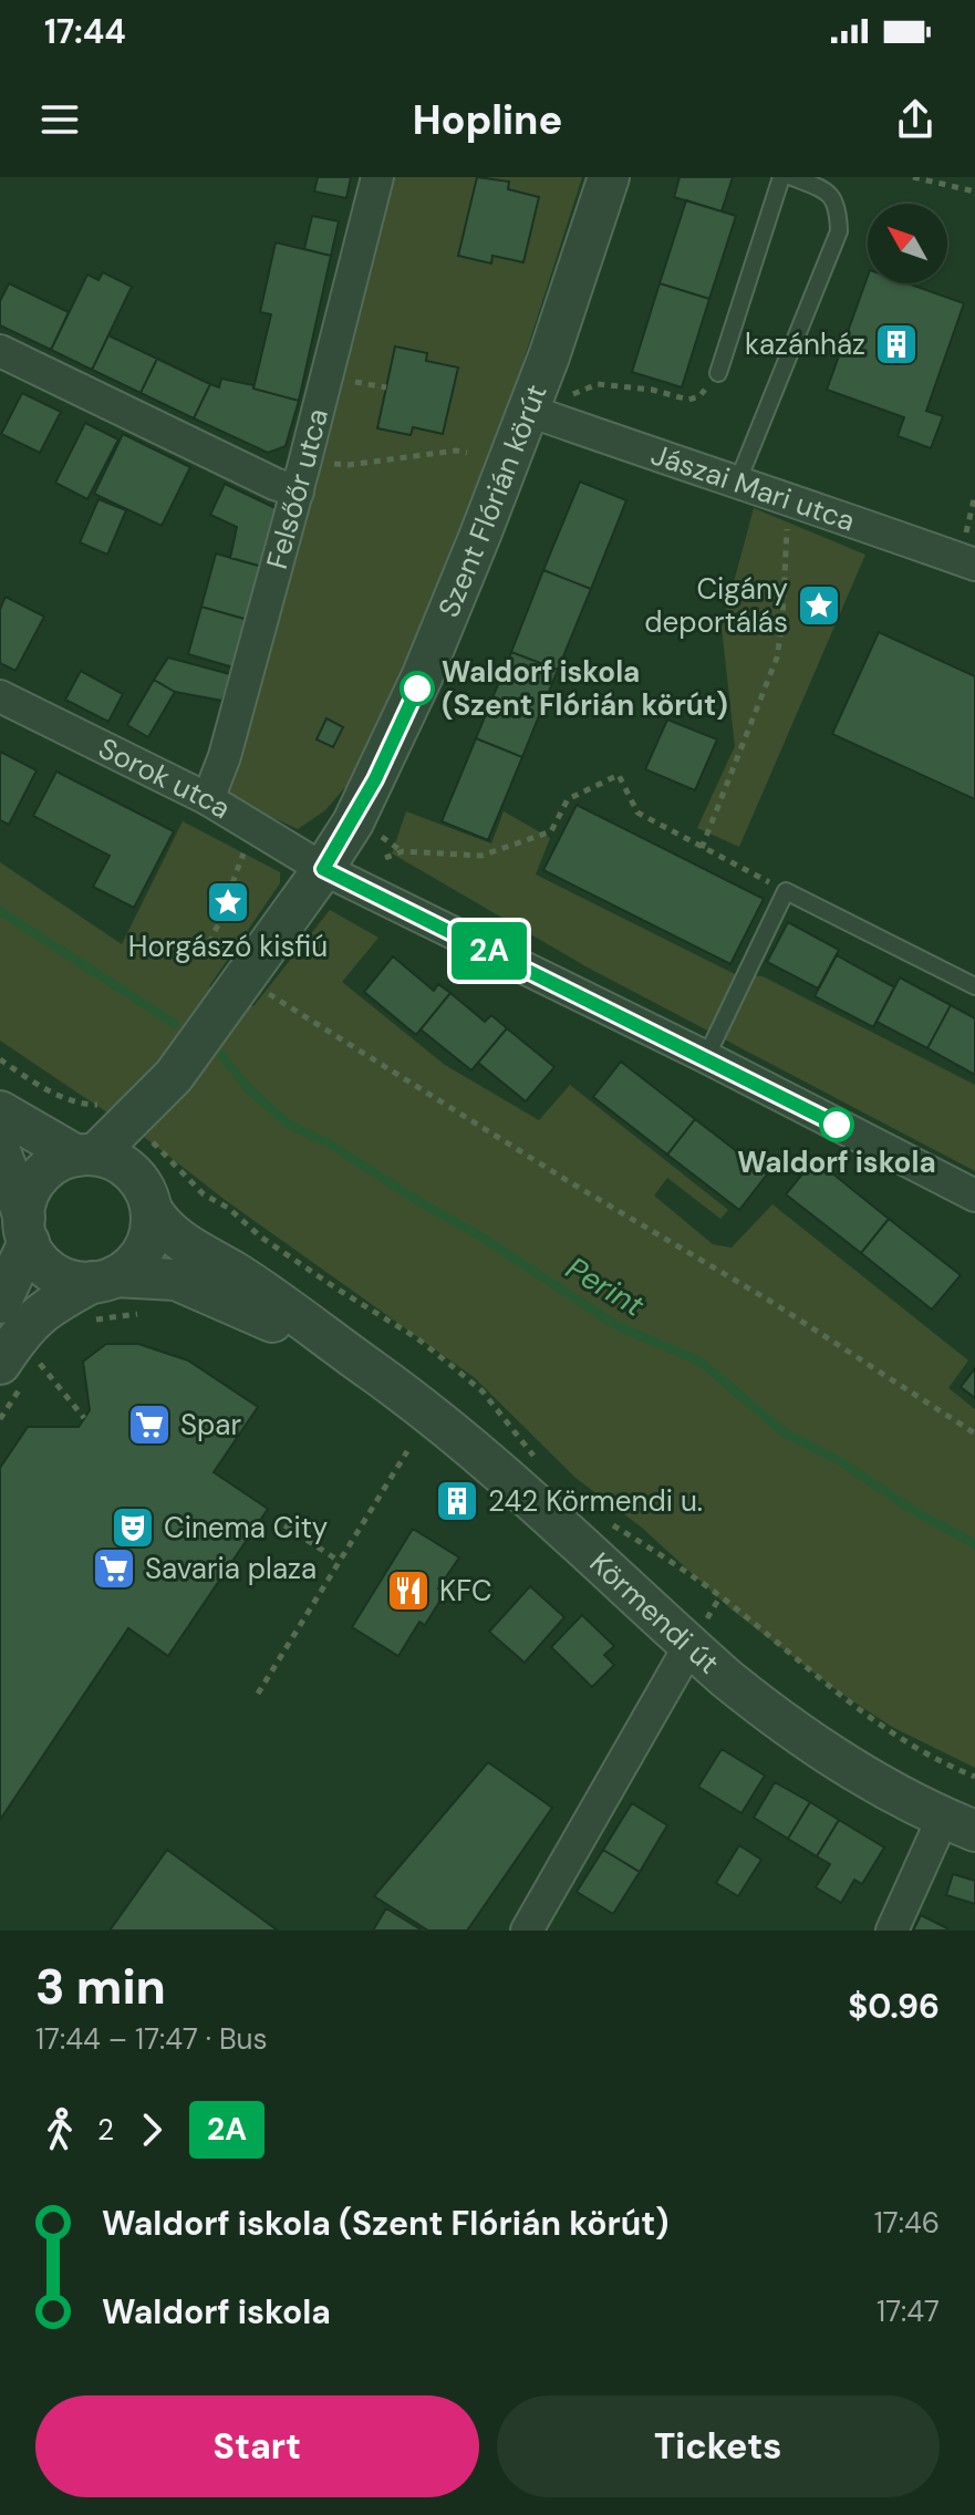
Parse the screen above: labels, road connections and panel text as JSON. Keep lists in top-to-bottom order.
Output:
{
  "streets": {
    "street": [
      "Jászai Mari utca",
      "Felsőőr utca",
      "Szent Flórián körút",
      "Sorok utca",
      "Körmendi út"
    ]
  },
  "crossings": [
    ["Jászai Mari utca", "Szent Flórián körút"],
    ["Felsőőr utca", "Sorok utca"],
    ["Szent Flórián körút", "Sorok utca"],
    ["Szent Flórián körút", "Körmendi út"]
  ],
  "water": ["Perint"],
  "places": {
    "building": ["kazánház", "242 Körmendi u."],
    "place": ["Cigány deportálás", "Horgászó kisfiú"],
    "other": ["Waldorf iskola (Szent Flórián körút)", "Waldorf iskola"],
    "supermarket": ["Spar", "Savaria plaza"],
    "theatre": ["Cinema City"],
    "restaurant": ["KFC"]
  },
  "lines": ["bus line 2A"],
  "north": "top left",
  "page": {
    "status": "17:44",
    "header": "Hopline",
    "on_map": "2A",
    "heading": ["3 min", "17:44 – 17:47 · Bus", "$0.96"],
    "legs": ["2", "2A"],
    "list": [
      {
        "name": "Waldorf iskola (Szent Flórián körút)",
        "value": "17:46"
      },
      {
        "name": "Waldorf iskola",
        "value": "17:47"
      }
    ],
    "buttons": ["Start", "Tickets"]
  }
}
